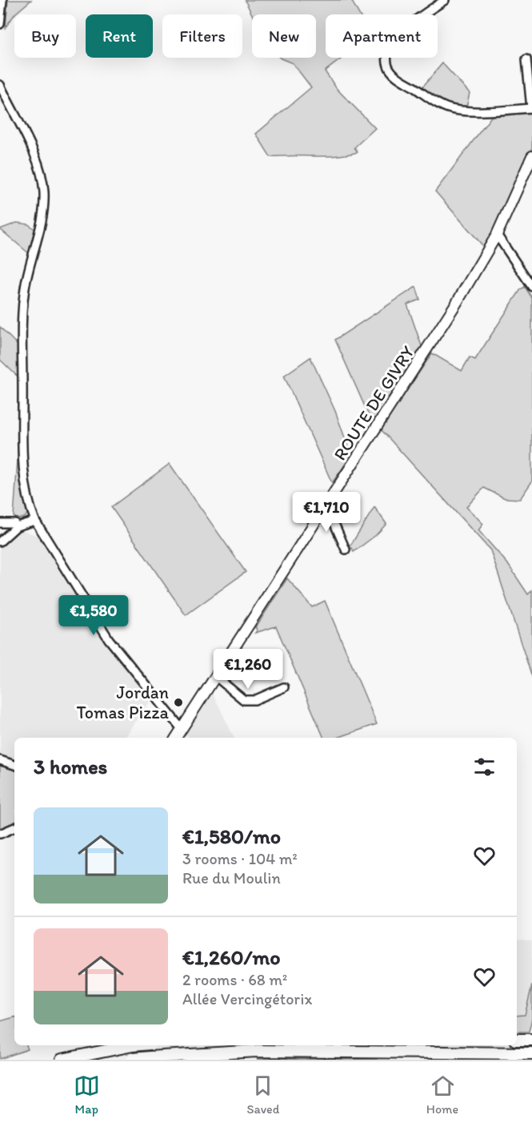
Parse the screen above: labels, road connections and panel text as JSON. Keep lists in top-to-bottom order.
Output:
{
  "streets": {
    "main road": ["ROUTE DE GIVRY"]
  },
  "places": ["Jordan Tomas Pizza"],
  "page": {
    "chip": [
      "Buy",
      "Rent",
      "Filters",
      "New",
      "Apartment"
    ],
    "price": ["€1,710", "€1,580", "€1,260"],
    "heading": "3 homes",
    "list": [
      {
        "name": "€1,580/mo",
        "note": "3 rooms · 104 m² · Rue du Moulin"
      },
      {
        "name": "€1,260/mo",
        "note": "2 rooms · 68 m² · Allée Vercingétorix"
      }
    ],
    "tabs": ["Map", "Saved", "Home"]
  }
}
